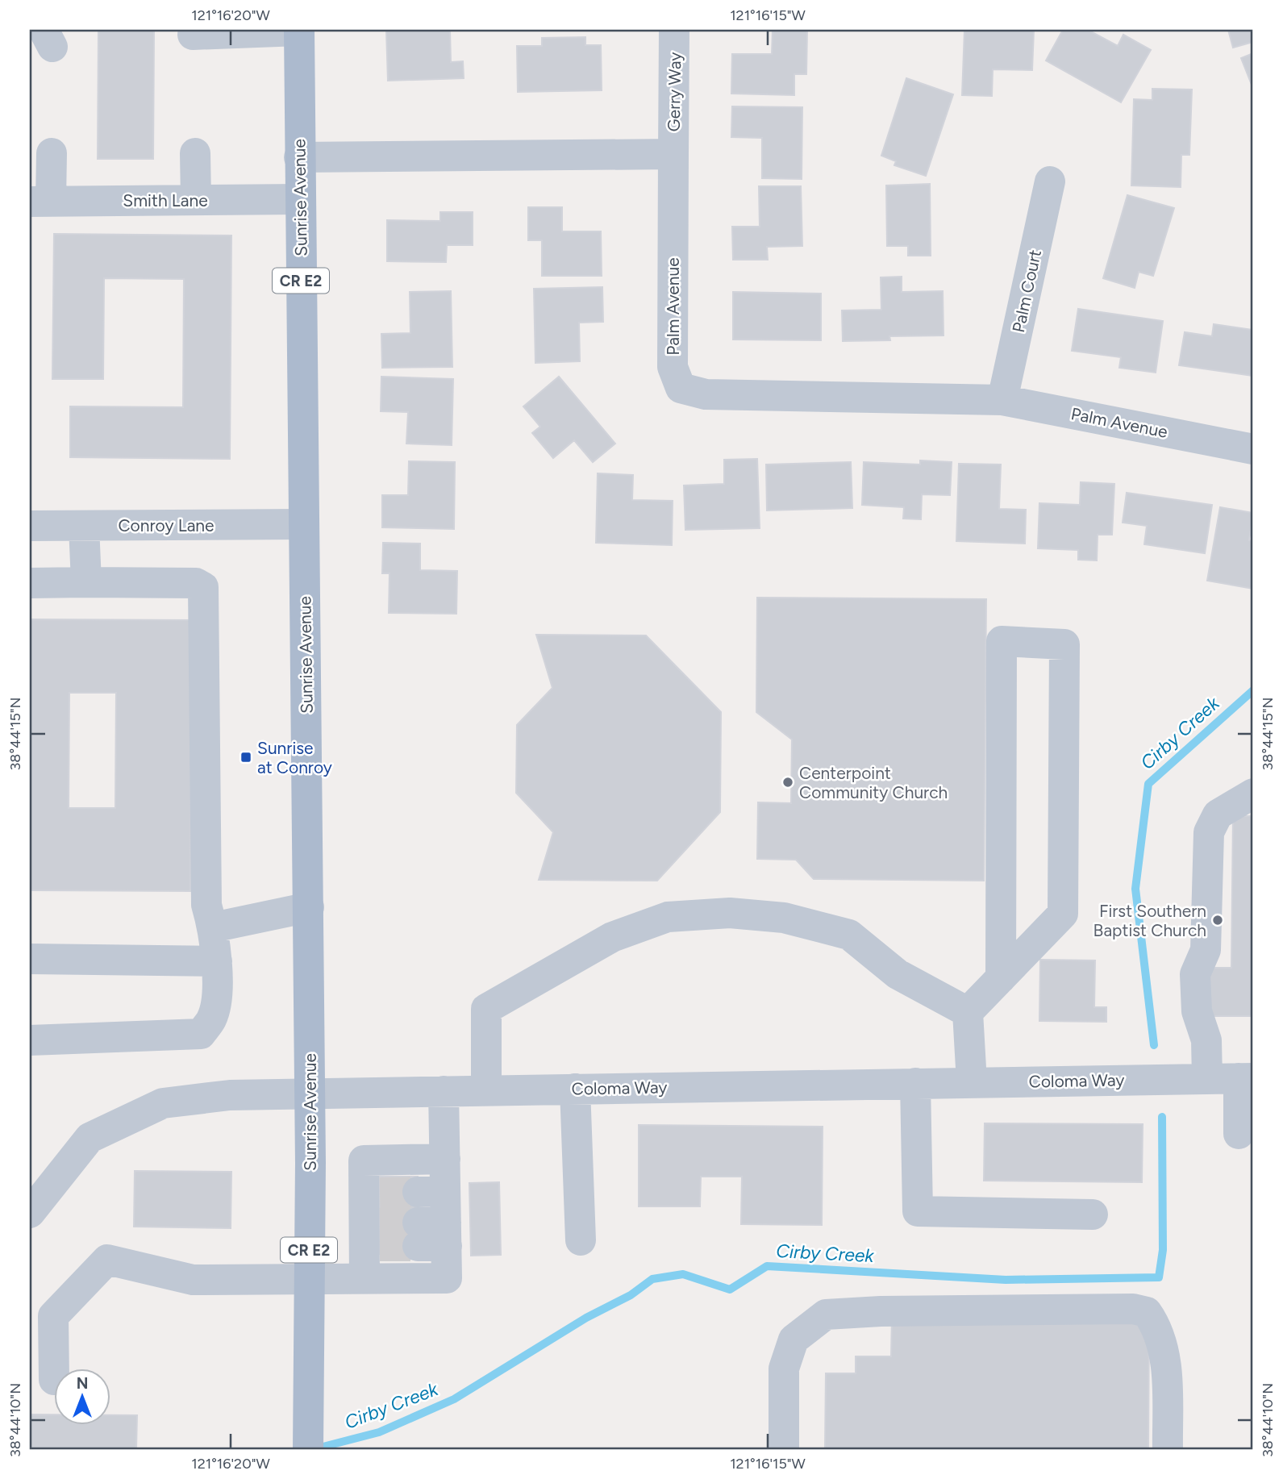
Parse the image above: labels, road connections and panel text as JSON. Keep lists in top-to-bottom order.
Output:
{
  "streets": {
    "main road": ["Sunrise Avenue", "CR E2"],
    "street": [
      "Gerry Way",
      "Smith Lane",
      "Palm Court",
      "Palm Avenue",
      "Conroy Lane",
      "Coloma Way"
    ]
  },
  "crossings": [
    ["Gerry Way", "Palm Avenue"],
    ["Sunrise Avenue", "Smith Lane"],
    ["Sunrise Avenue", "Conroy Lane"],
    ["Sunrise Avenue", "Coloma Way"],
    ["Palm Court", "Palm Avenue"]
  ],
  "water": ["Cirby Creek"],
  "places": {
    "transit": ["Sunrise at Conroy"],
    "other": ["Centerpoint Community Church", "First Southern Baptist Church"]
  },
  "north": "top",
  "coordinates": [
    "121°16'20\"W",
    "121°16'15\"W",
    "38°44'15\"N",
    "38°44'10\"N"
  ]
}
